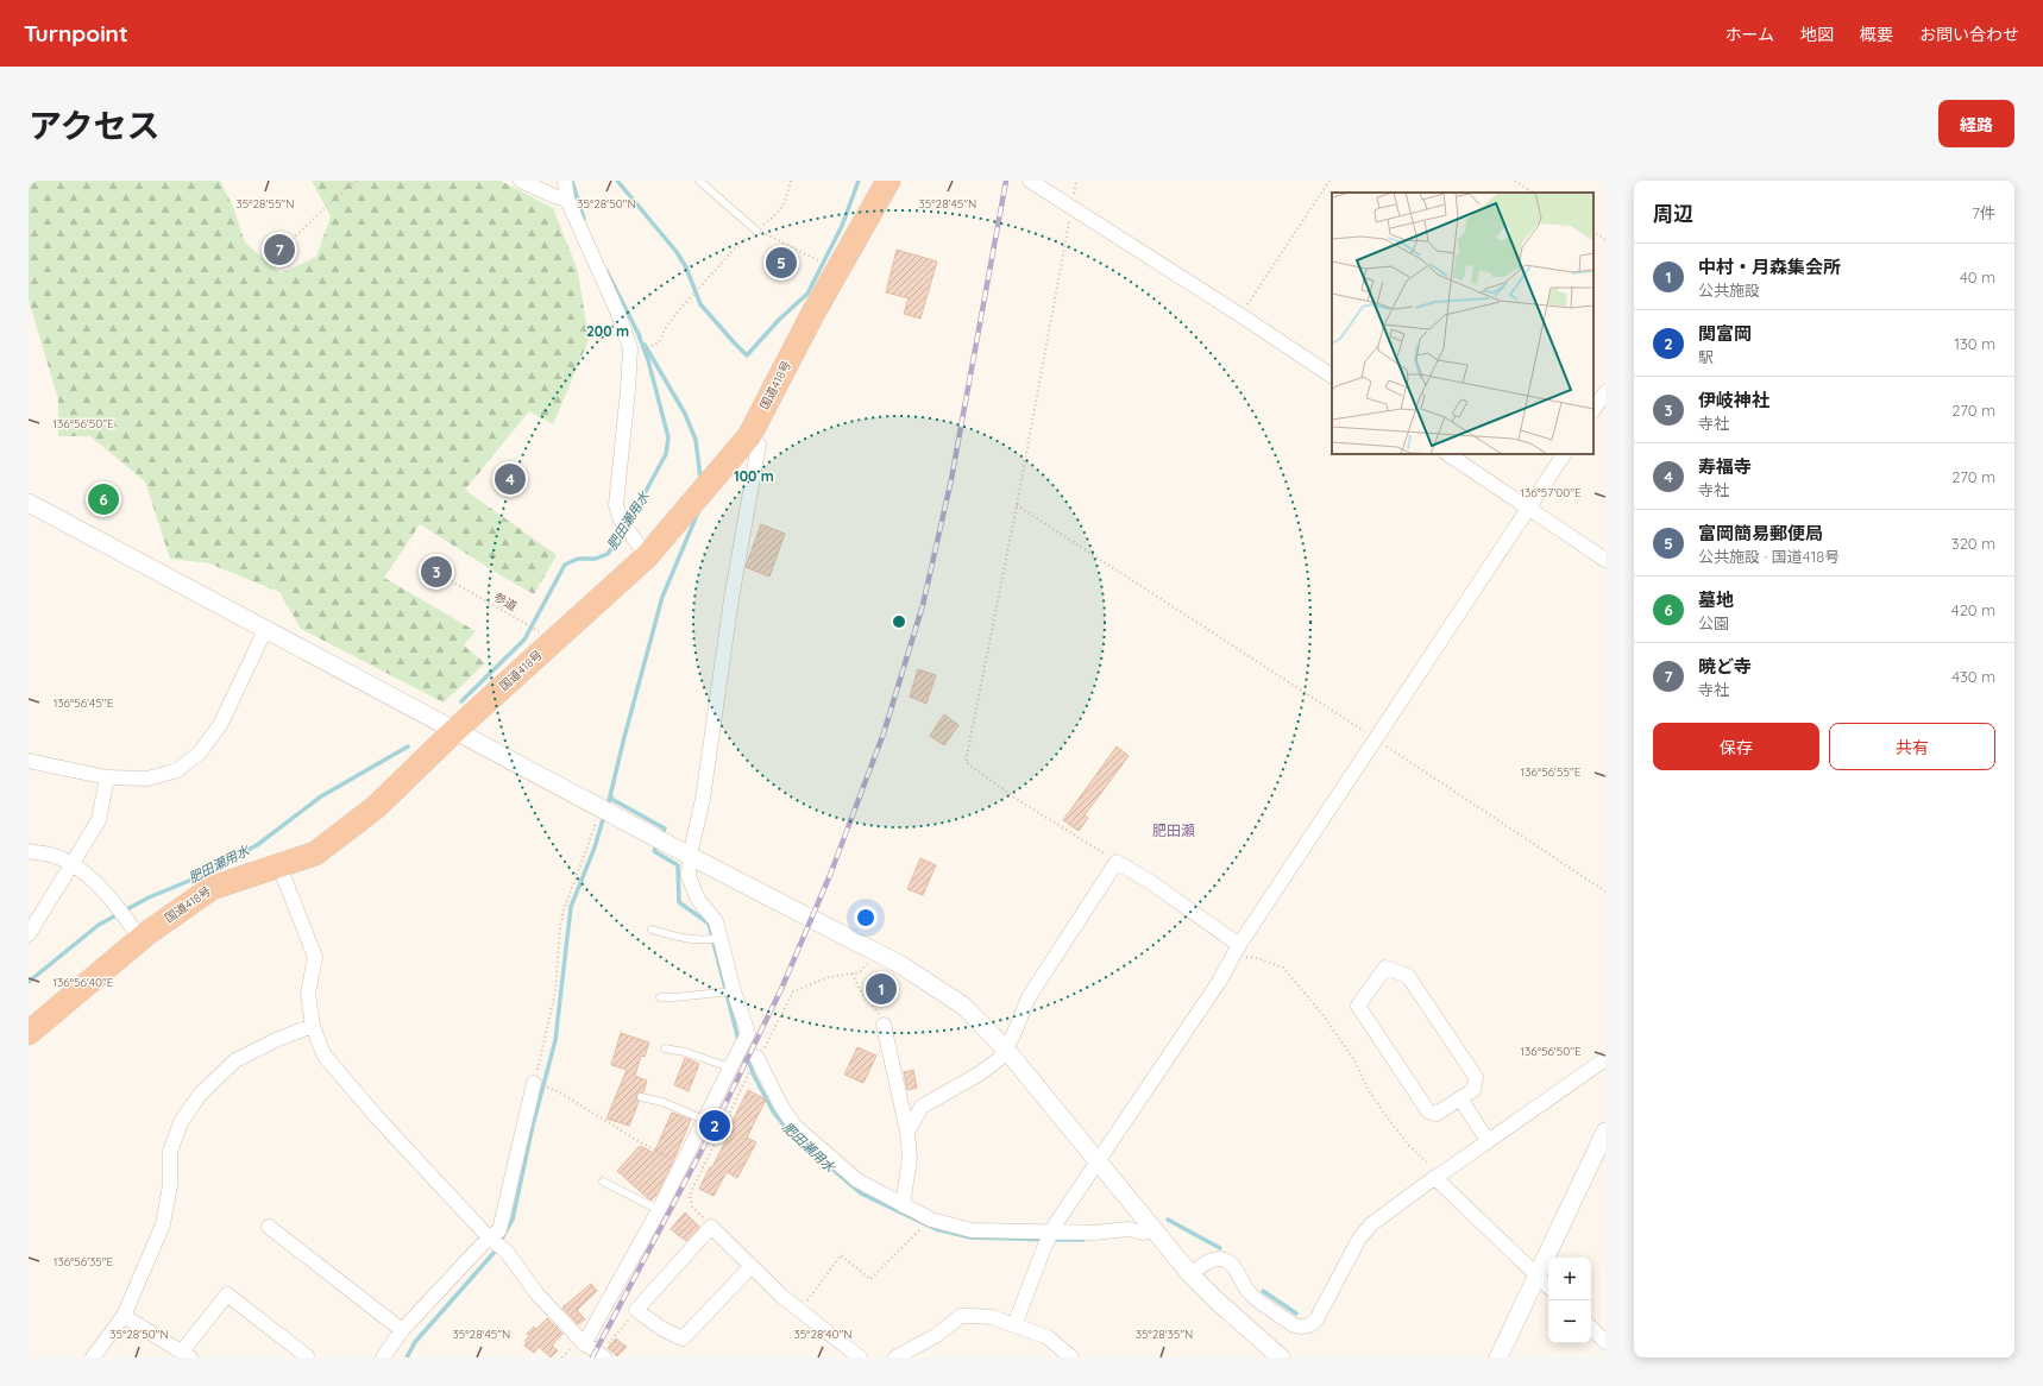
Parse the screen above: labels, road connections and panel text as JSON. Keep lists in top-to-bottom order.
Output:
{
  "streets": {
    "highway": ["国道418号"],
    "path": ["参道"]
  },
  "crossings": [
    ["国道418号", "参道"]
  ],
  "districts": ["肥田瀬"],
  "water": ["肥田瀬用水"],
  "page": {
    "header": "Turnpoint",
    "nav": [
      "ホーム",
      "地図",
      "概要",
      "お問い合わせ"
    ],
    "title": "アクセス",
    "buttons": [
      "経路",
      ["保存", "共有"]
    ],
    "heading": ["周辺", "7件"],
    "pins": [
      "7",
      "5",
      "4",
      "6",
      "3",
      "1",
      "2"
    ],
    "list": [
      {
        "mark": "1",
        "name": "中村・月森集会所",
        "note": "公共施設",
        "value": "40 m"
      },
      {
        "mark": "2",
        "name": "関富岡",
        "note": "駅",
        "value": "130 m"
      },
      {
        "mark": "3",
        "name": "伊岐神社",
        "note": "寺社",
        "value": "270 m"
      },
      {
        "mark": "4",
        "name": "寿福寺",
        "note": "寺社",
        "value": "270 m"
      },
      {
        "mark": "5",
        "name": "富岡簡易郵便局",
        "note": "公共施設 · 国道418号",
        "value": "320 m"
      },
      {
        "mark": "6",
        "name": "墓地",
        "note": "公園",
        "value": "420 m"
      },
      {
        "mark": "7",
        "name": "暁ど寺",
        "note": "寺社",
        "value": "430 m"
      }
    ],
    "map_buttons": ["+", "−"]
  },
  "coordinates": [
    "35°28'55\"N",
    "35°28'50\"N",
    "35°28'45\"N",
    "136°56'50\"E",
    "136°57'00\"E",
    "136°56'45\"E",
    "136°56'55\"E",
    "136°56'40\"E",
    "136°56'35\"E",
    "35°28'40\"N",
    "35°28'35\"N"
  ],
  "rings": ["200 m", "100 m"]
}
